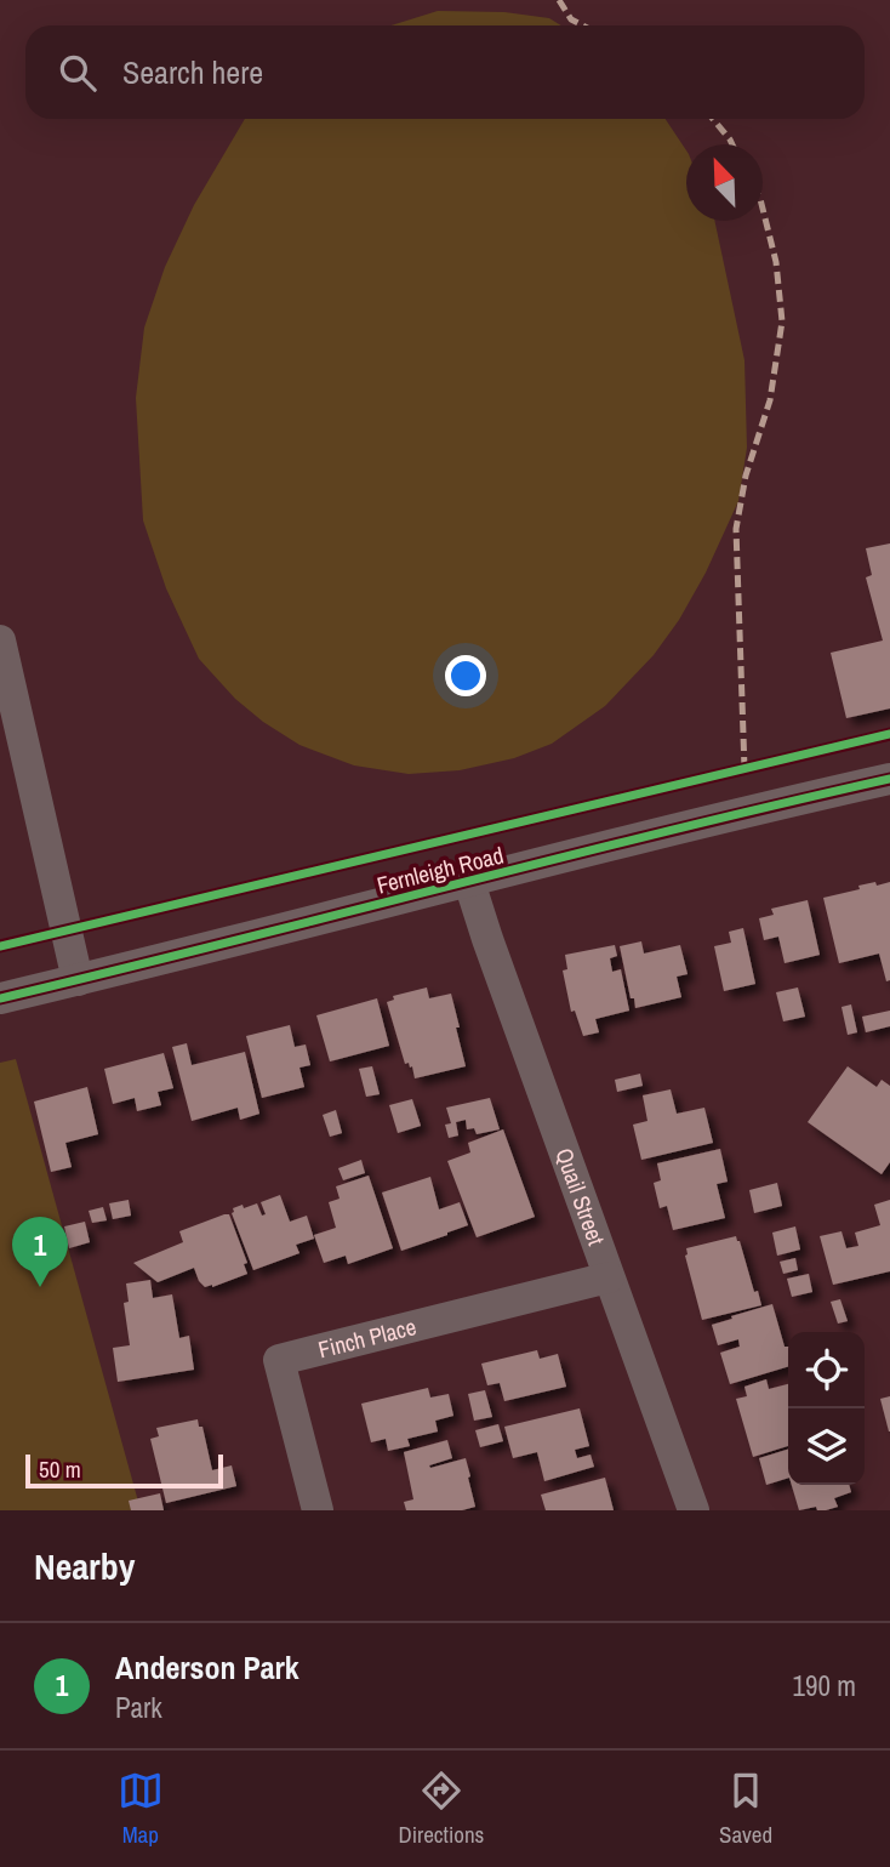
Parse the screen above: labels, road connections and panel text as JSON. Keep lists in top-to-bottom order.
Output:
{
  "streets": {
    "street": ["Fernleigh Road", "Quail Street", "Finch Place"]
  },
  "crossings": [
    ["Fernleigh Road", "Quail Street"],
    ["Quail Street", "Finch Place"]
  ],
  "scale_bar": "50 m",
  "north": "top left",
  "page": {
    "search": "Search here",
    "pins": "1",
    "scale": "50 m",
    "heading": "Nearby",
    "list": [
      {
        "mark": "1",
        "name": "Anderson Park",
        "note": "Park",
        "value": "190 m"
      }
    ],
    "nav": ["Map", "Directions", "Saved"]
  }
}
